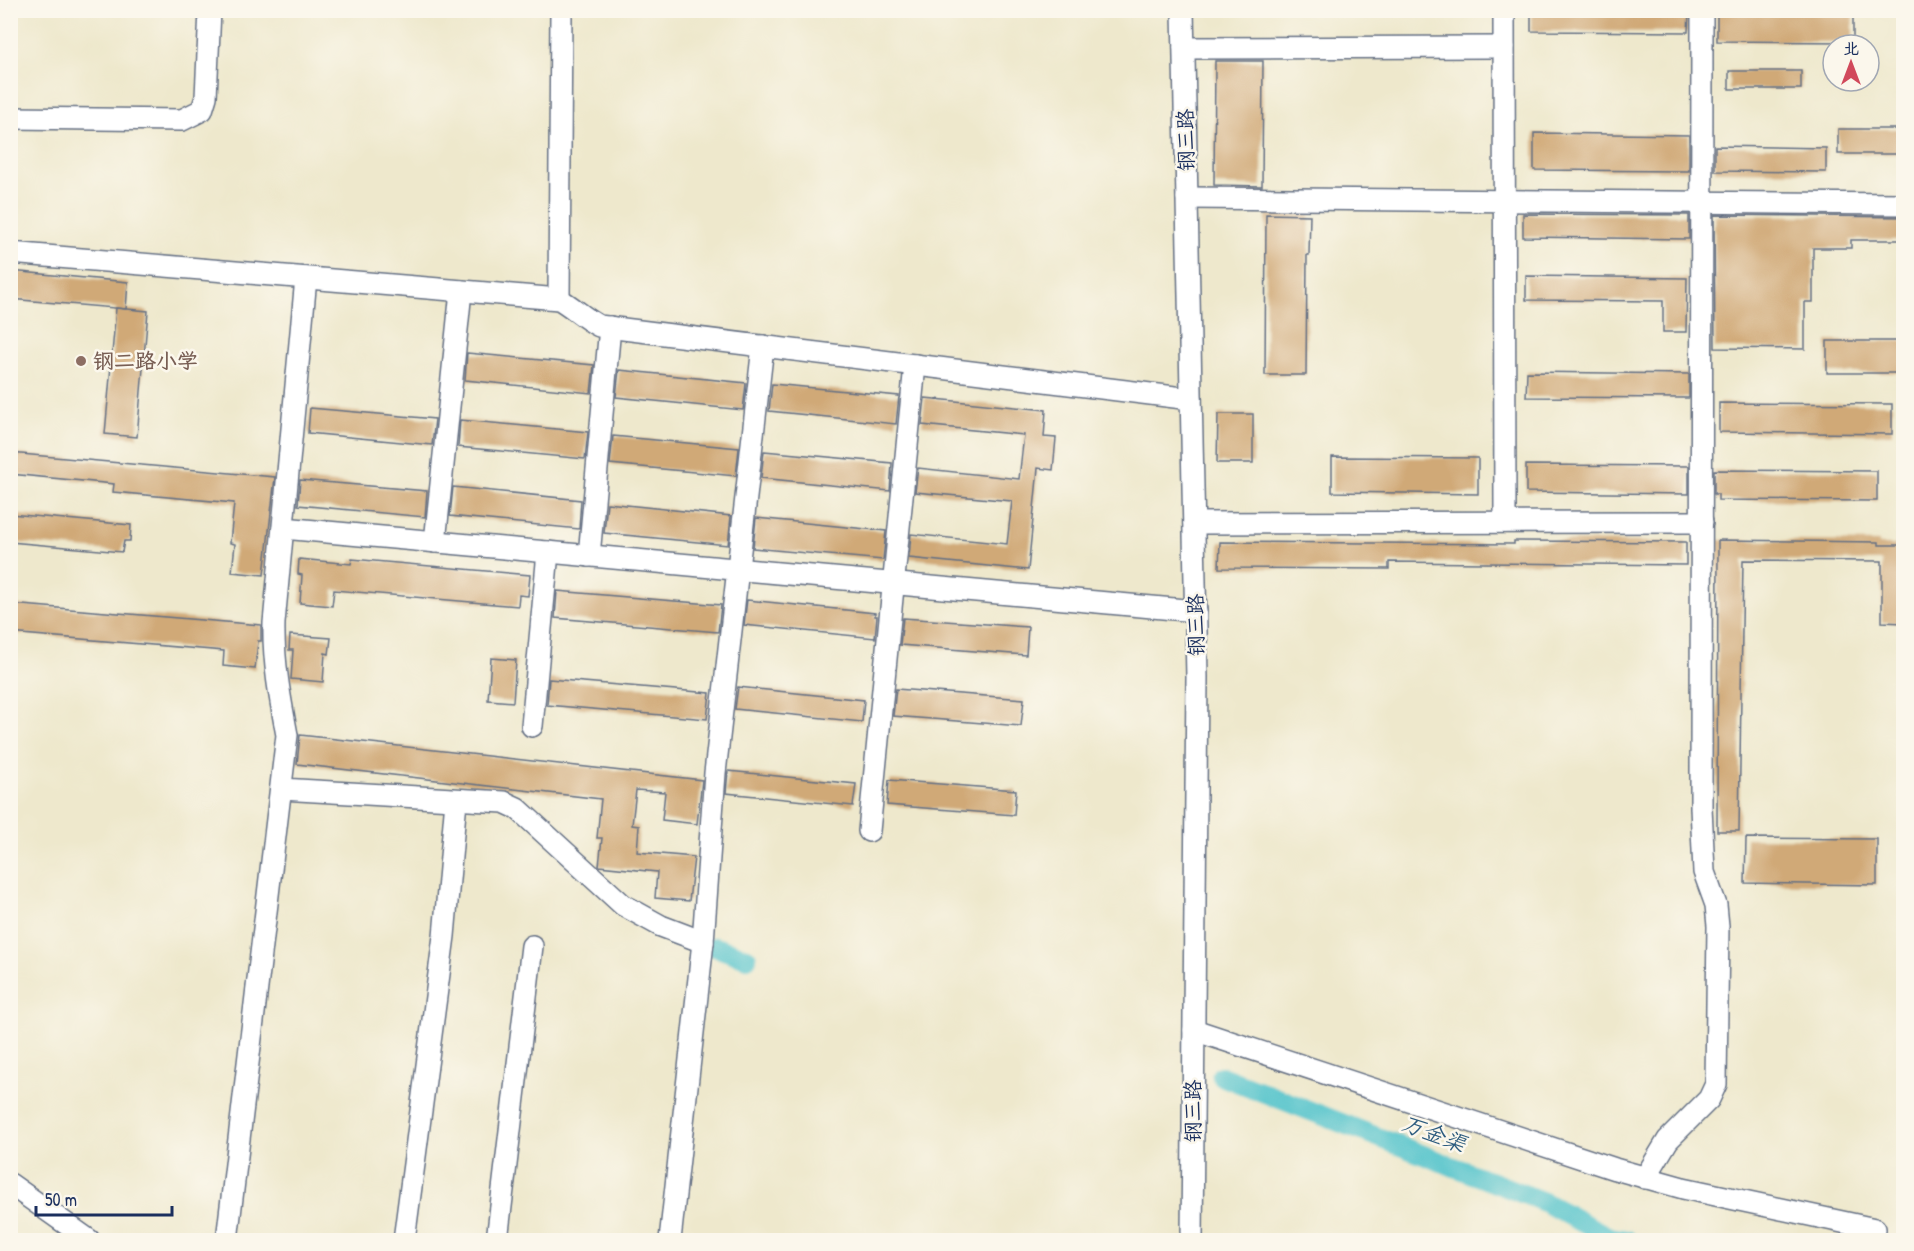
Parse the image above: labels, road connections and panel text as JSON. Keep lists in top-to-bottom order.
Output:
{
  "streets": {
    "street": ["钢三路"]
  },
  "water": ["万金渠"],
  "places": ["钢二路小学"],
  "scale_bar": "50 m",
  "north": "top"
}
